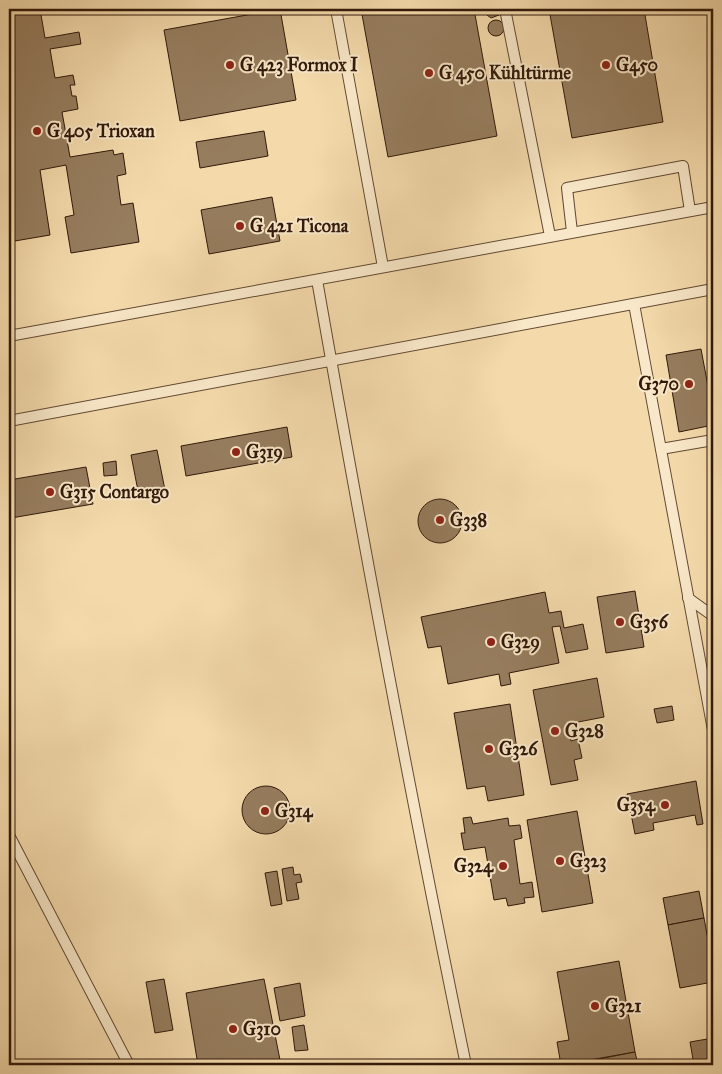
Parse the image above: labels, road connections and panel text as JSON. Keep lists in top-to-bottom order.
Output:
{
  "places": [
    "G 423 Formox I",
    "G450",
    "G 450 Kühltürme",
    "G 405 Trioxan",
    "G 421 Ticona",
    "G370",
    "G319",
    "G315 Contargo",
    "G338",
    "G356",
    "G329",
    "G328",
    "G326",
    "G354",
    "G314",
    "G323",
    "G324",
    "G321",
    "G310"
  ]
}
